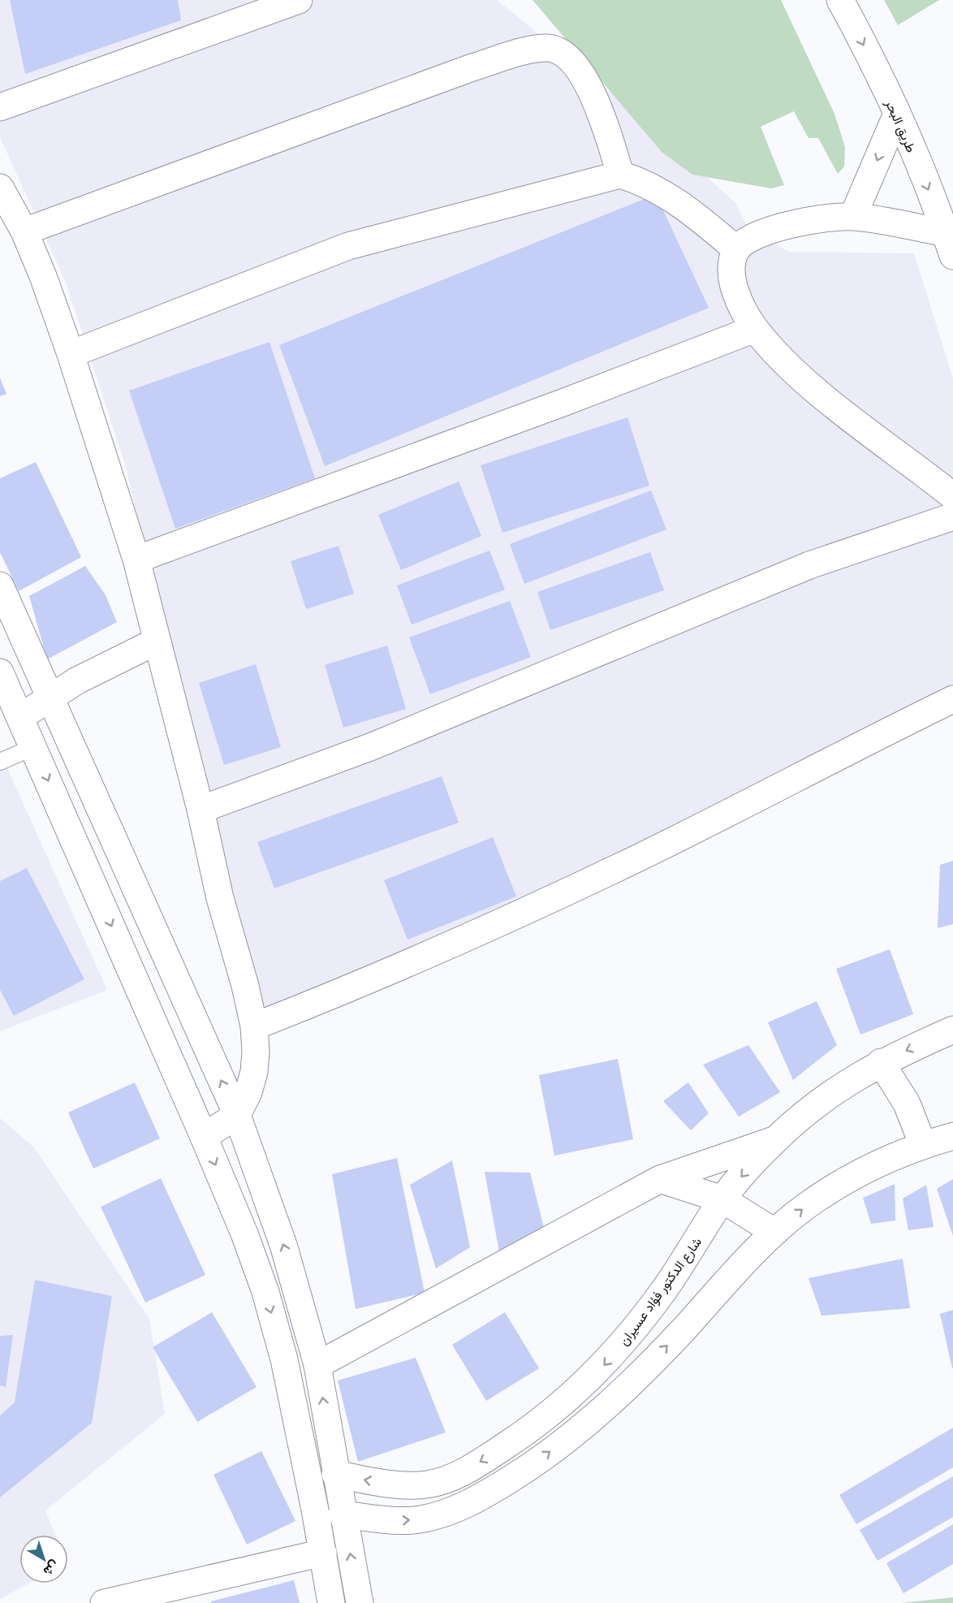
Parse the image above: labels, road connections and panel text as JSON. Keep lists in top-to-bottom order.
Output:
{
  "streets": {
    "main road": ["طريق البحر", "شارع الدكتور فؤاد عسيران"]
  },
  "one_way": ["طريق البحر"],
  "north": "bottom right"
}
